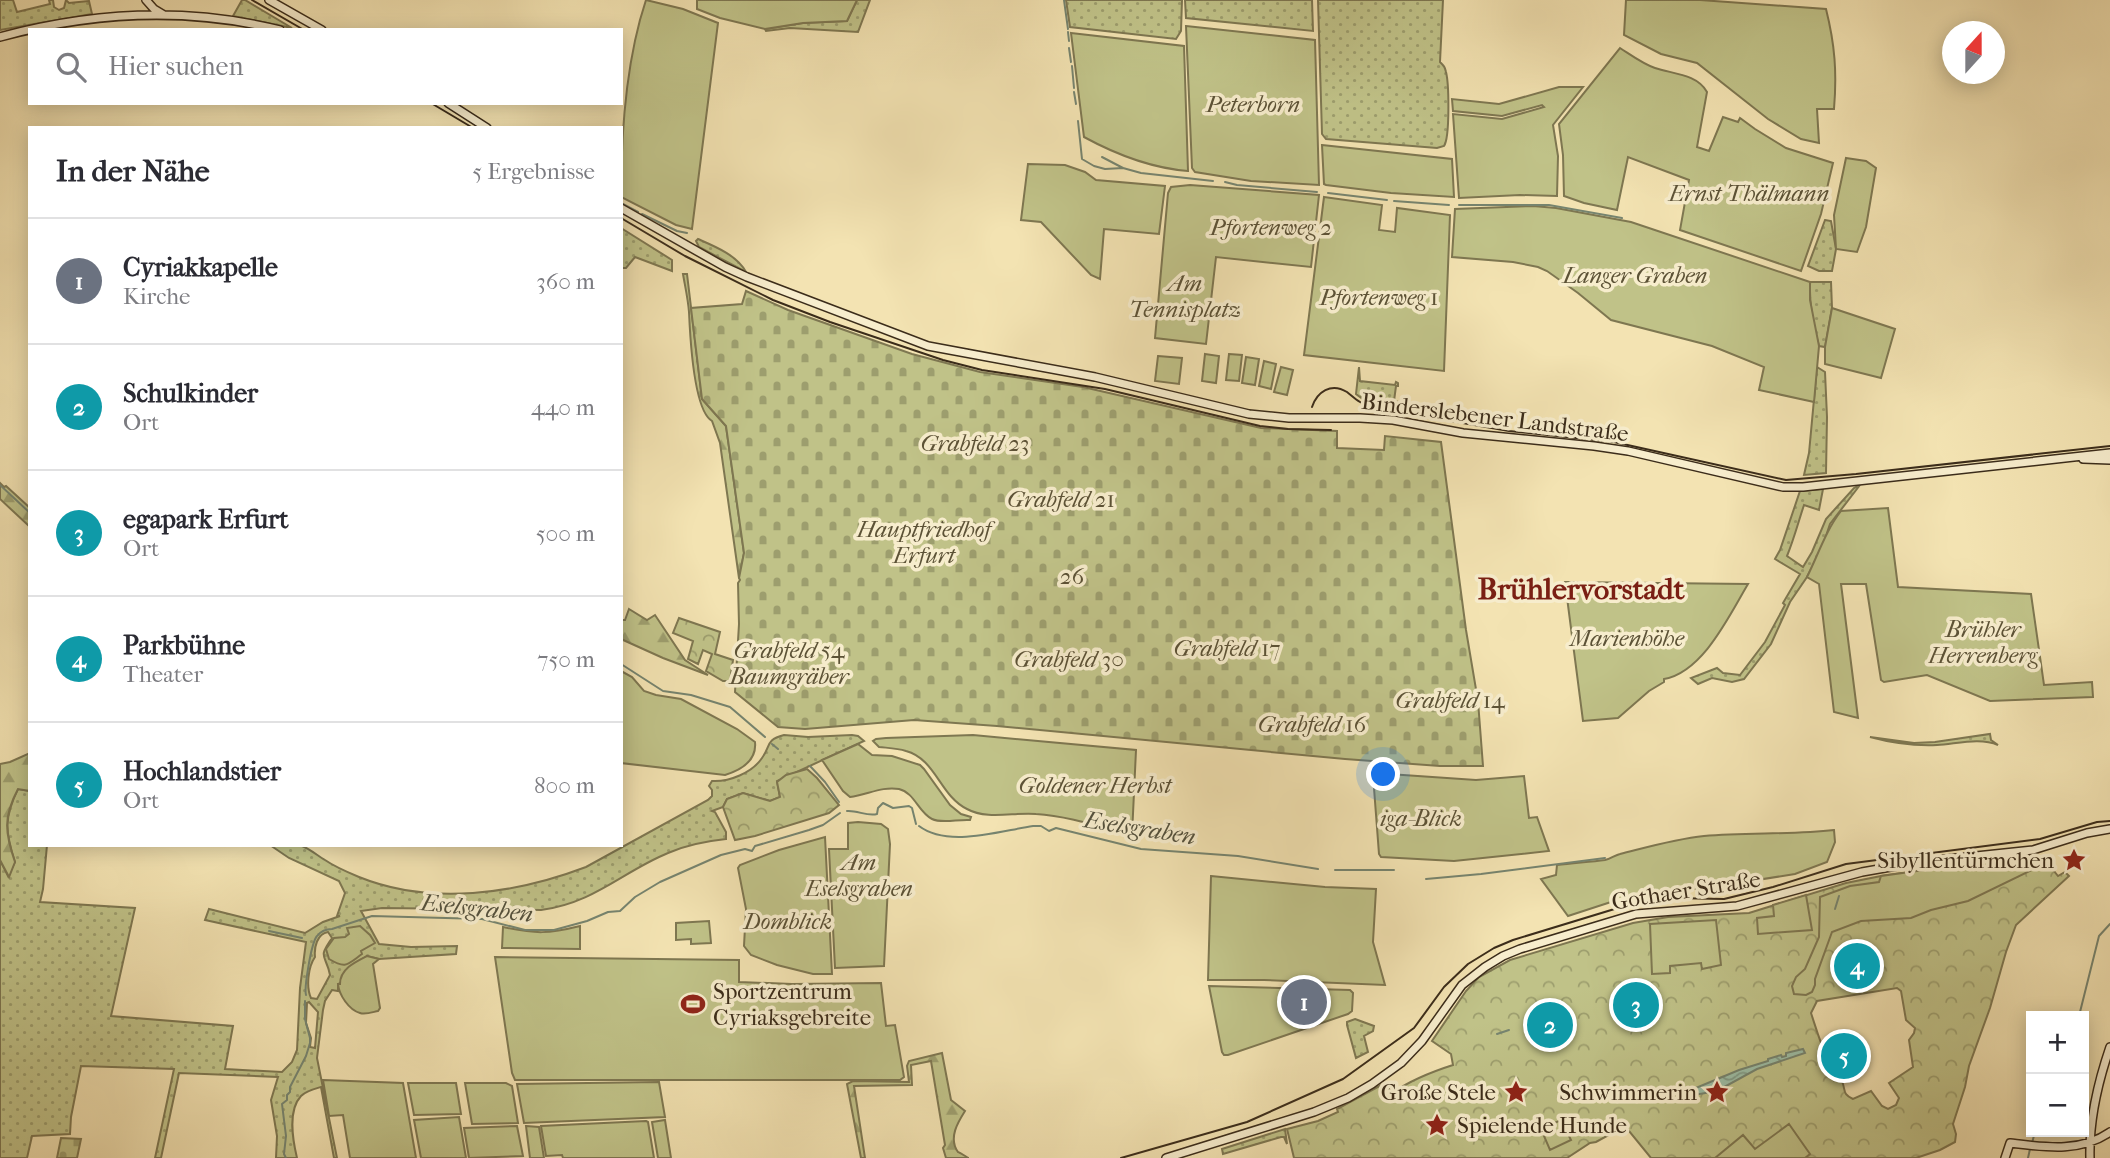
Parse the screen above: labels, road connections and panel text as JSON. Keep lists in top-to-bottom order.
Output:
{
  "streets": {
    "main road": ["Binderslebener Landstraße", "Gothaer Straße"]
  },
  "districts": ["Brühlervorstadt"],
  "water": ["Eselsgraben"],
  "parks": [
    "Peterborn",
    "Ernst Thälmann",
    "Pfortenweg 2",
    "Langer Graben",
    "Am Tennisplatz",
    "Pfortenweg 1",
    "Grabfeld 23",
    "Grabfeld 21",
    "Hauptfriedhof Erfurt",
    "26",
    "Brühler Herrenberg",
    "Marienhöhe",
    "Grabfeld 17",
    "Grabfeld 54 Baumgräber",
    "Grabfeld 30",
    "Grabfeld 14",
    "Grabfeld 16",
    "Goldener Herbst",
    "iga-Blick",
    "Am Eselsgraben",
    "Domblick"
  ],
  "places": {
    "place": [
      "Sibyllentürmchen",
      "Große Stele",
      "Schwimmerin",
      "Spielende Hunde"
    ],
    "sports": ["Sportzentrum Cyriaksgebreite"]
  },
  "north": "top",
  "page": {
    "search": "Hier suchen",
    "heading": ["In der Nähe", "5 Ergebnisse"],
    "list": [
      {
        "mark": "1",
        "name": "Cyriakkapelle",
        "note": "Kirche",
        "value": "360 m"
      },
      {
        "mark": "2",
        "name": "Schulkinder",
        "note": "Ort",
        "value": "440 m"
      },
      {
        "mark": "3",
        "name": "egapark Erfurt",
        "note": "Ort",
        "value": "500 m"
      },
      {
        "mark": "4",
        "name": "Parkbühne",
        "note": "Theater",
        "value": "750 m"
      },
      {
        "mark": "5",
        "name": "Hochlandstier",
        "note": "Ort",
        "value": "800 m"
      }
    ],
    "pins": [
      "4",
      "1",
      "3",
      "2",
      "5"
    ],
    "map_buttons": ["+", "−"]
  }
}
